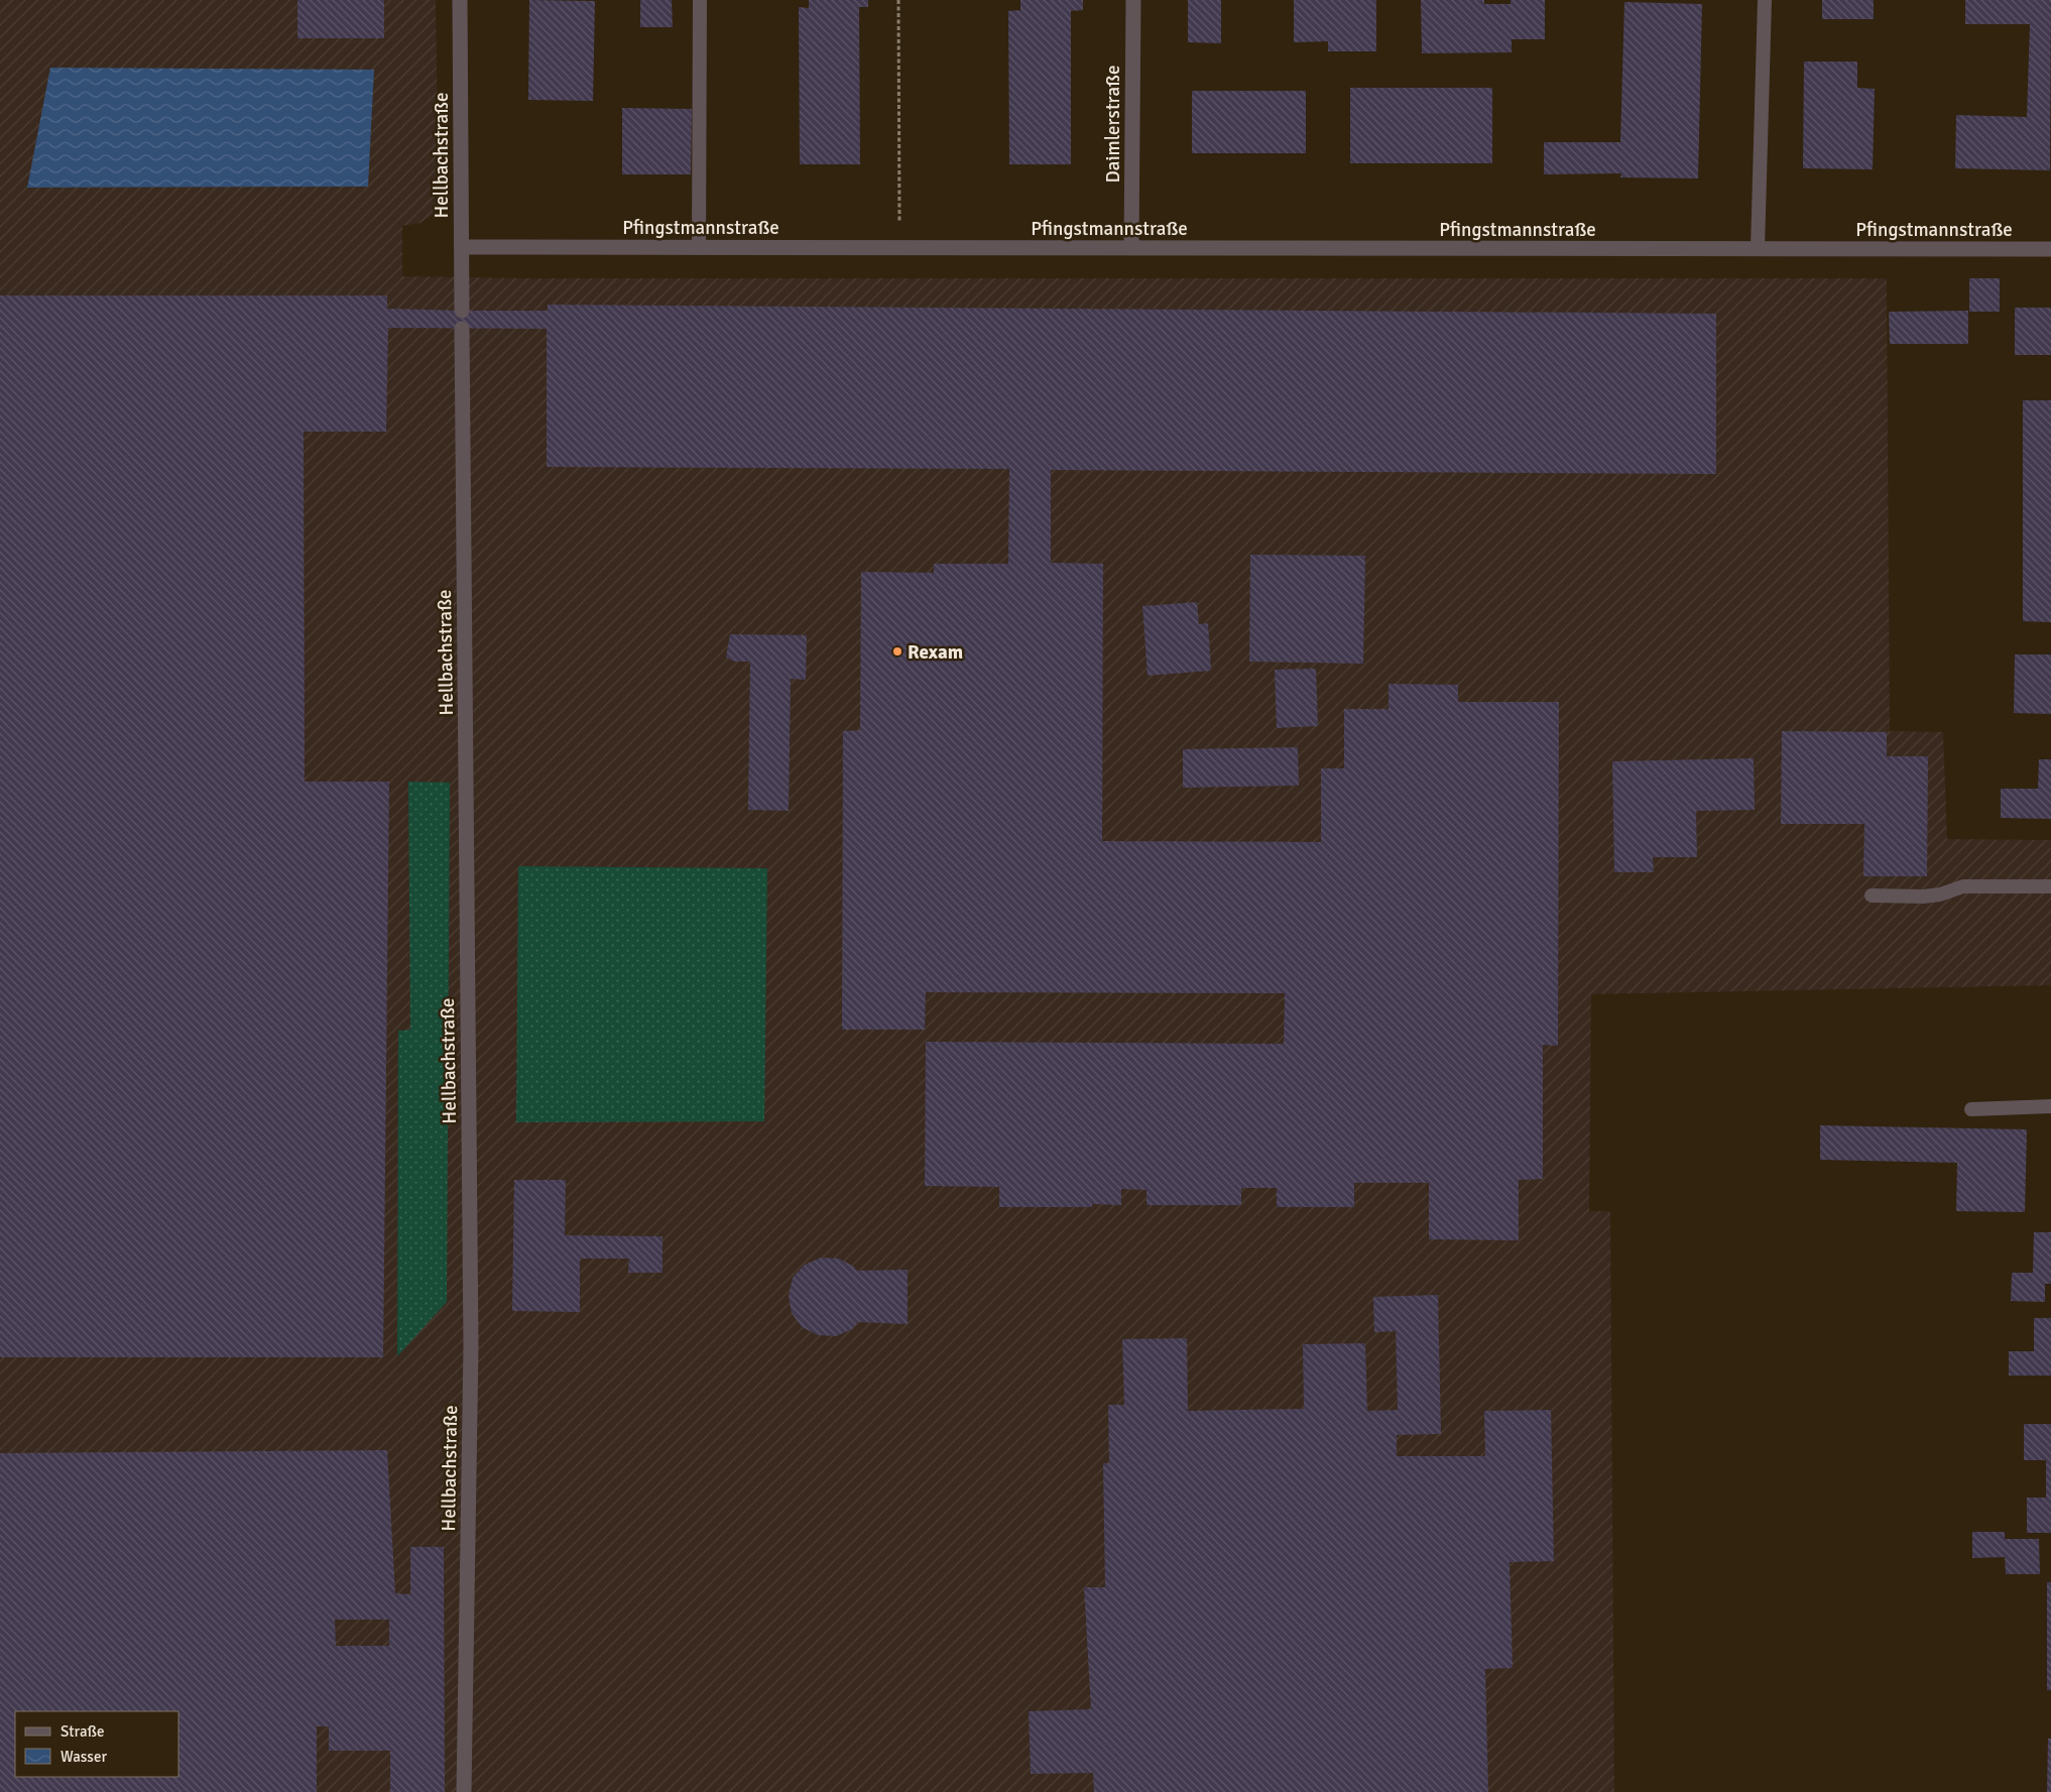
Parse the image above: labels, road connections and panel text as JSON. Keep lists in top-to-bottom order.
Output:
{
  "streets": {
    "street": ["Daimlerstraße", "Hellbachstraße", "Pfingstmannstraße"]
  },
  "crossings": [
    ["Daimlerstraße", "Pfingstmannstraße"],
    ["Hellbachstraße", "Pfingstmannstraße"]
  ],
  "places": ["Rexam"],
  "legend": ["Straße", "Wasser"]
}
